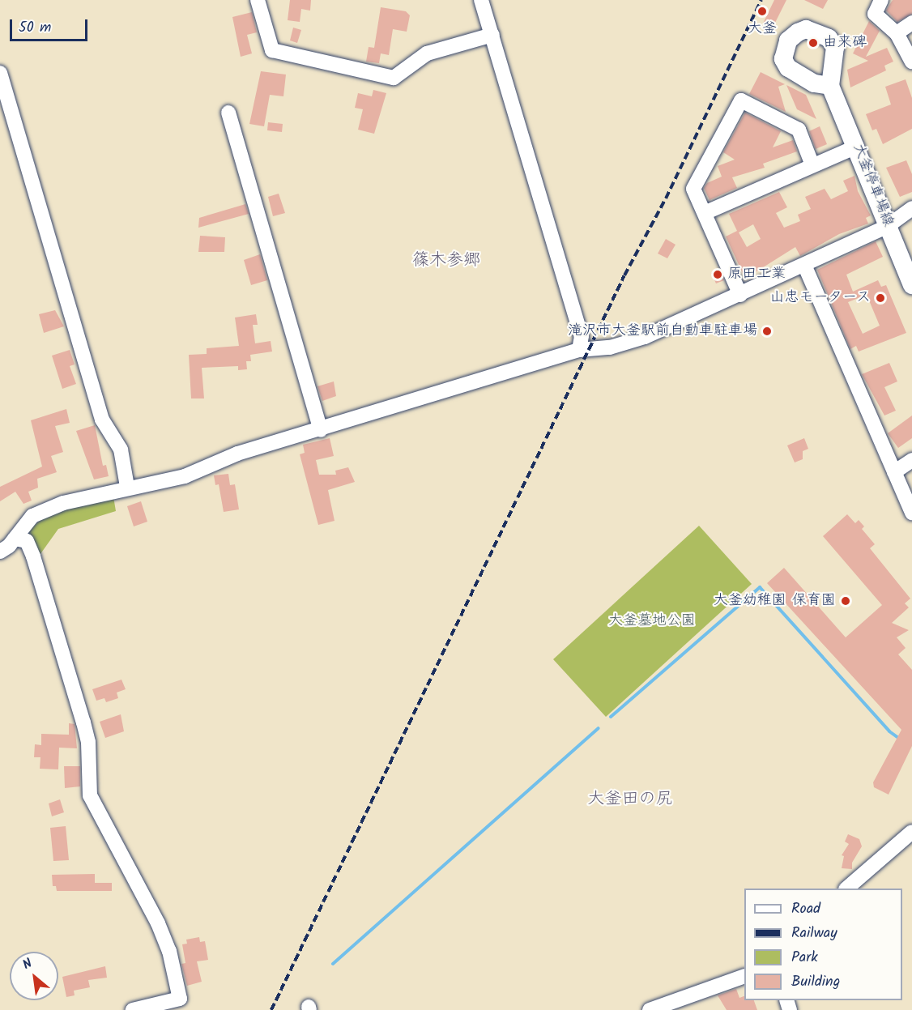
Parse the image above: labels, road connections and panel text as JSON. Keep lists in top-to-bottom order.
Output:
{
  "streets": {
    "main road": ["大釜停車場線"]
  },
  "districts": ["篠木参郷", "大釜田の尻"],
  "parks": ["大釜墓地公園"],
  "places": [
    "大釜",
    "由来碑",
    "原田工業",
    "山忠モータース",
    "滝沢市大釜駅前自動車駐車場",
    "大釜幼稚園 保育園"
  ],
  "legend": [
    "Road",
    "Railway",
    "Park",
    "Building"
  ],
  "scale_bar": "50 m",
  "north": "top left"
}
